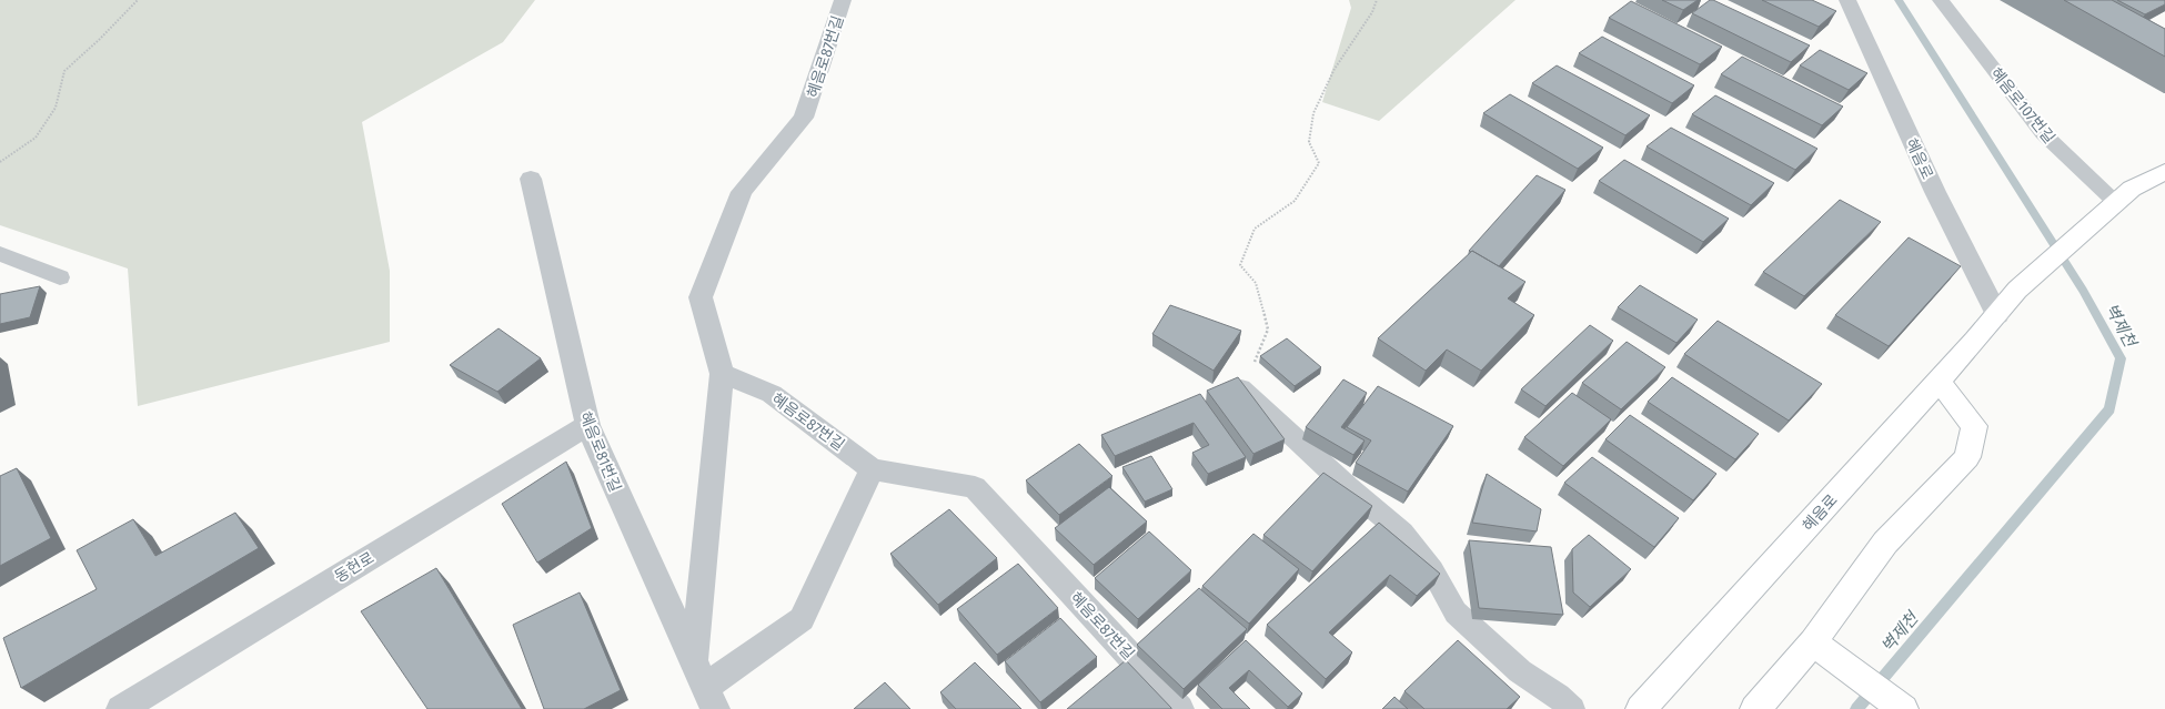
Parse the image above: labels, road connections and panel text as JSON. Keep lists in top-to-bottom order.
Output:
{
  "streets": {
    "main road": ["혜음로"],
    "street": ["혜음로87번길", "혜음로81번길", "동헌로"],
    "lane": ["혜음로107번길"]
  },
  "crossings": [
    ["혜음로107번길", "혜음로"],
    ["혜음로81번길", "동헌로"]
  ],
  "water": ["벽제천"]
}
